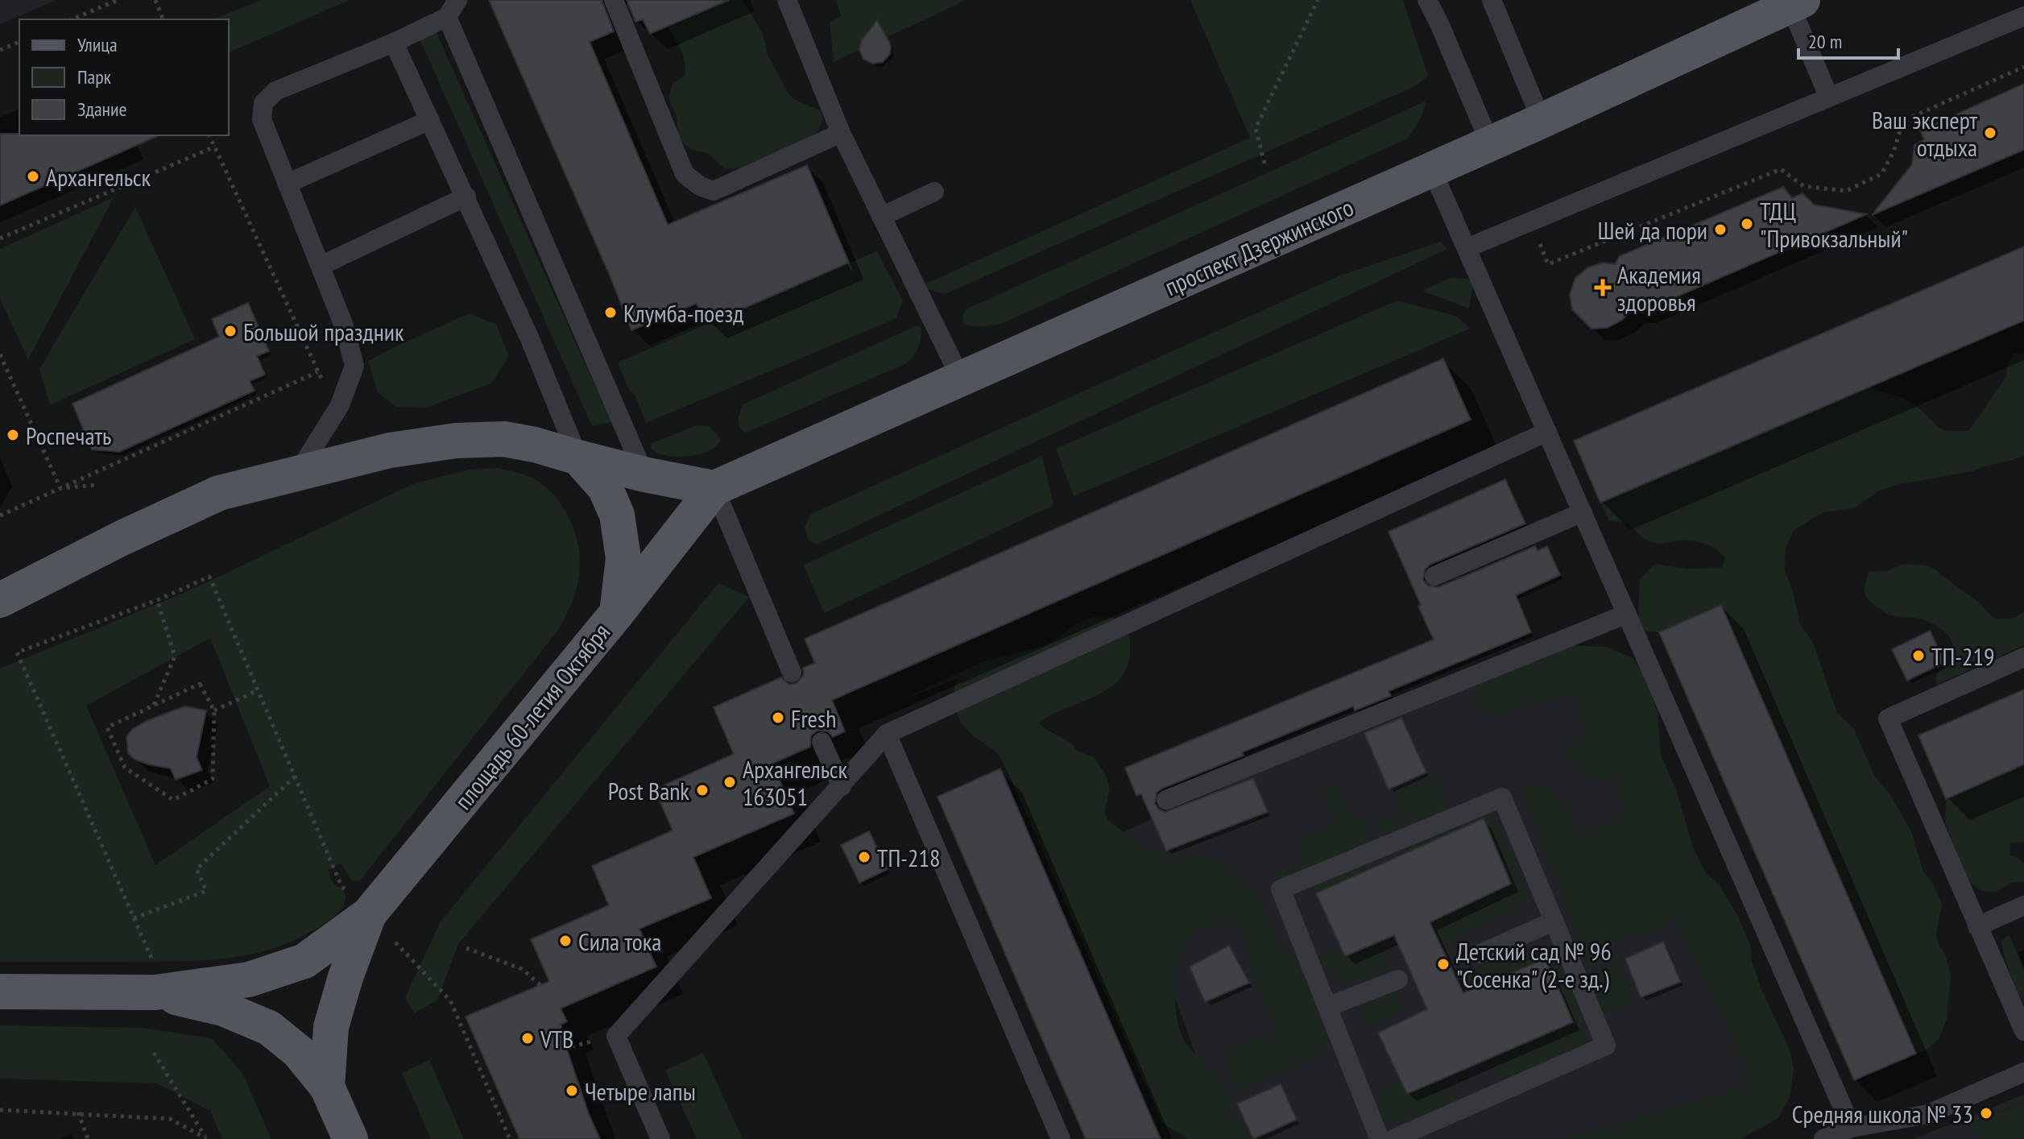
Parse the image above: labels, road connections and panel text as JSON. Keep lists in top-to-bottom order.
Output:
{
  "streets": {
    "main road": ["проспект Дзержинского", "площадь 60-летия Октября"]
  },
  "places": {
    "other": [
      "Ваш эксперт отдыха",
      "Архангельск",
      "ТДЦ \"Привокзальный\"",
      "Шей да пори",
      "Клумба-поезд",
      "Большой праздник",
      "Роспечать",
      "ТП-219",
      "Fresh",
      "Архангельск 163051",
      "Post Bank",
      "ТП-218",
      "Сила тока",
      "Детский сад № 96 \"Сосенка\" (2-е зд.)",
      "VTB",
      "Четыре лапы",
      "Средняя школа № 33"
    ],
    "health": ["Академия здоровья"]
  },
  "legend": ["Улица", "Парк", "Здание"],
  "scale_bar": "20 m"
}
